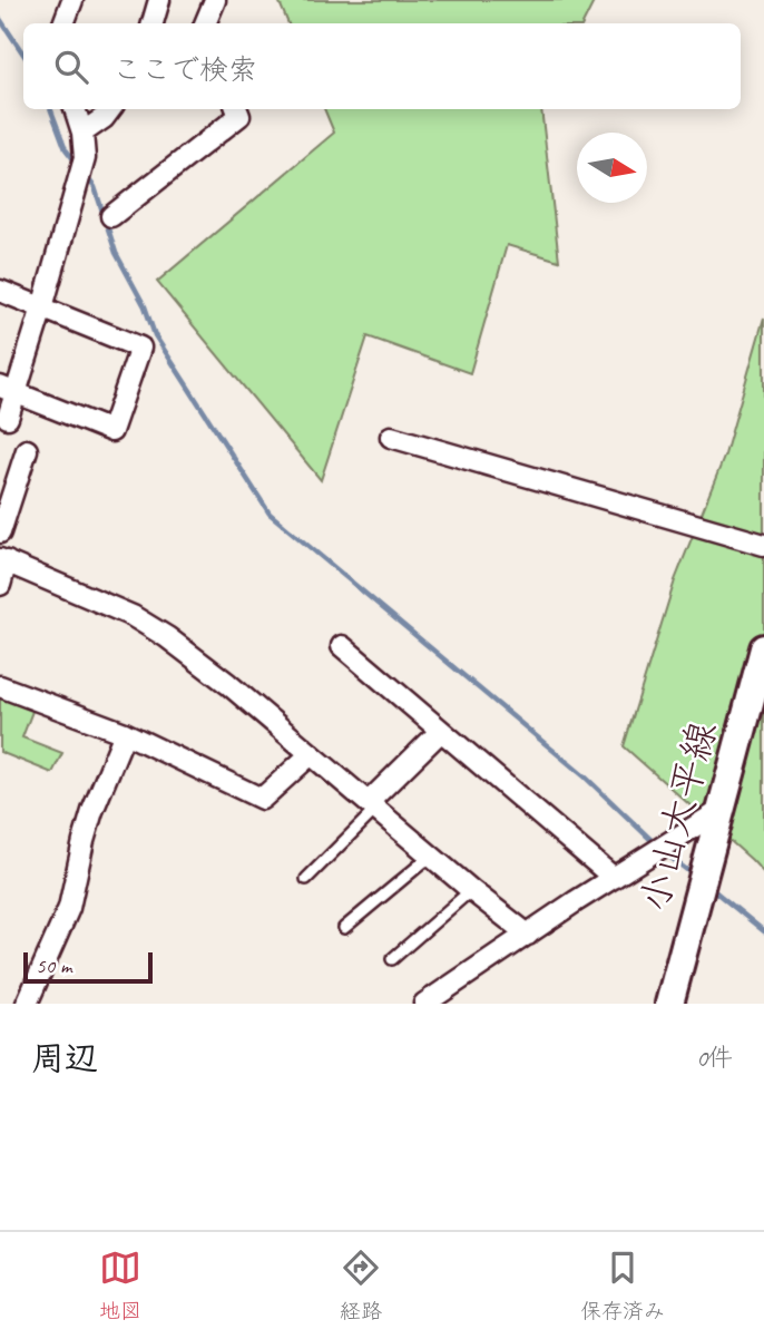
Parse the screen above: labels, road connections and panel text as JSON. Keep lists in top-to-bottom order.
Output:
{
  "streets": {
    "main road": ["小山大平線"]
  },
  "scale_bar": "50 m",
  "north": "right",
  "page": {
    "search": "ここで検索",
    "scale": "50 m",
    "heading": ["周辺", "0件"],
    "nav": ["地図", "経路", "保存済み"]
  }
}
